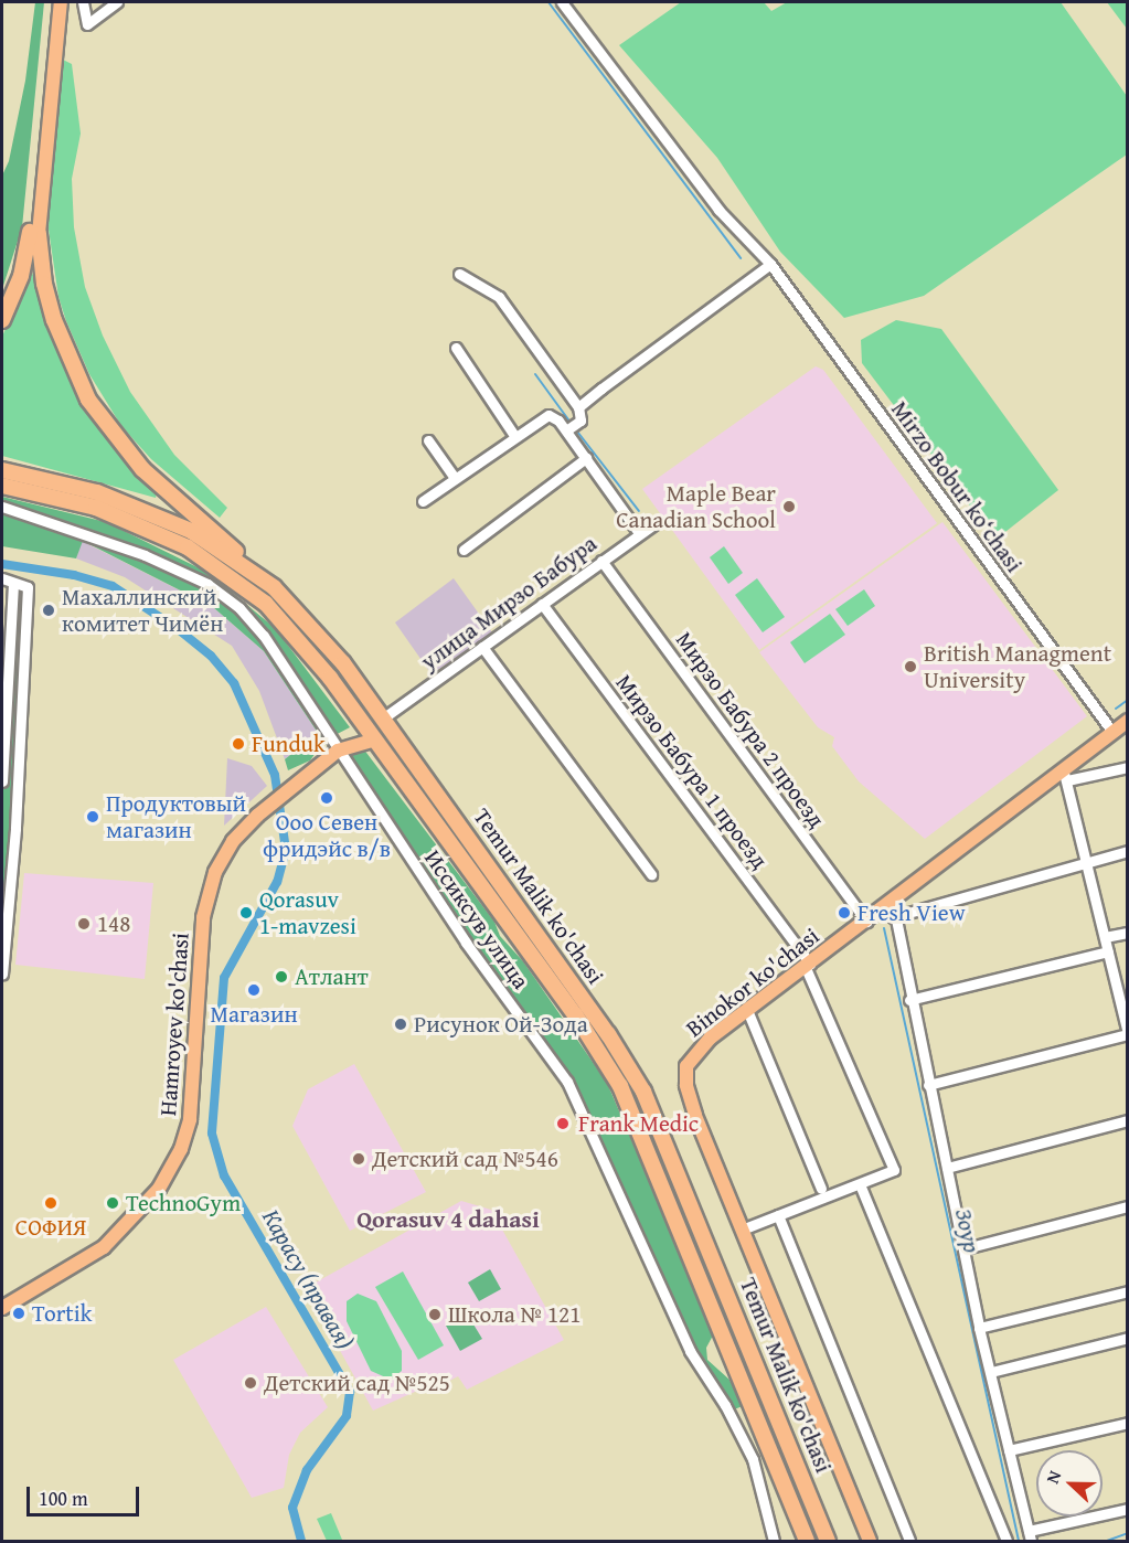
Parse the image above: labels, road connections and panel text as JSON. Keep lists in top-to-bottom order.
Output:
{
  "streets": {
    "highway": ["Temur Malik ko'chasi"],
    "main road": ["Binokor ko'chasi", "Hamroyev ko'chasi"],
    "street": [
      "Mirzo Bobur ko‘chasi",
      "улица Мирзо Бабура",
      "Мирзо Бабура 2 проезд",
      "Мирзо Бабура 1 проезд",
      "Иссиксув улица"
    ]
  },
  "crossings": [
    ["Mirzo Bobur ko‘chasi", "Binokor ko'chasi"],
    ["улица Мирзо Бабура", "Мирзо Бабура 2 проезд"],
    ["улица Мирзо Бабура", "Мирзо Бабура 1 проезд"],
    ["улица Мирзо Бабура", "Temur Malik ko'chasi"],
    ["Мирзо Бабура 2 проезд", "Binokor ko'chasi"],
    ["Мирзо Бабура 1 проезд", "Binokor ko'chasi"],
    ["Temur Malik ko'chasi", "Hamroyev ko'chasi"],
    ["Иссиксув улица", "Hamroyev ko'chasi"]
  ],
  "districts": ["Qorasuv 4 dahasi"],
  "water": ["Зоур", "Карасу (правая)"],
  "places": [
    "Maple Bear Canadian School",
    "Махаллинский комитет Чимён",
    "British Managment University",
    "Funduk",
    "Ооо Севен фридэйс в/в",
    "Продуктовый магазин",
    "Qorasuv 1-mavzesi",
    "Fresh View",
    "148",
    "Атлант",
    "Магазин",
    "Рисунок Ой-Зода",
    "Frank Medic",
    "Детский сад №546",
    "СОФИЯ",
    "TechnoGym",
    "Tortik",
    "Школа № 121",
    "Детский сад №525"
  ],
  "scale_bar": "100 m",
  "north": "left"
}
